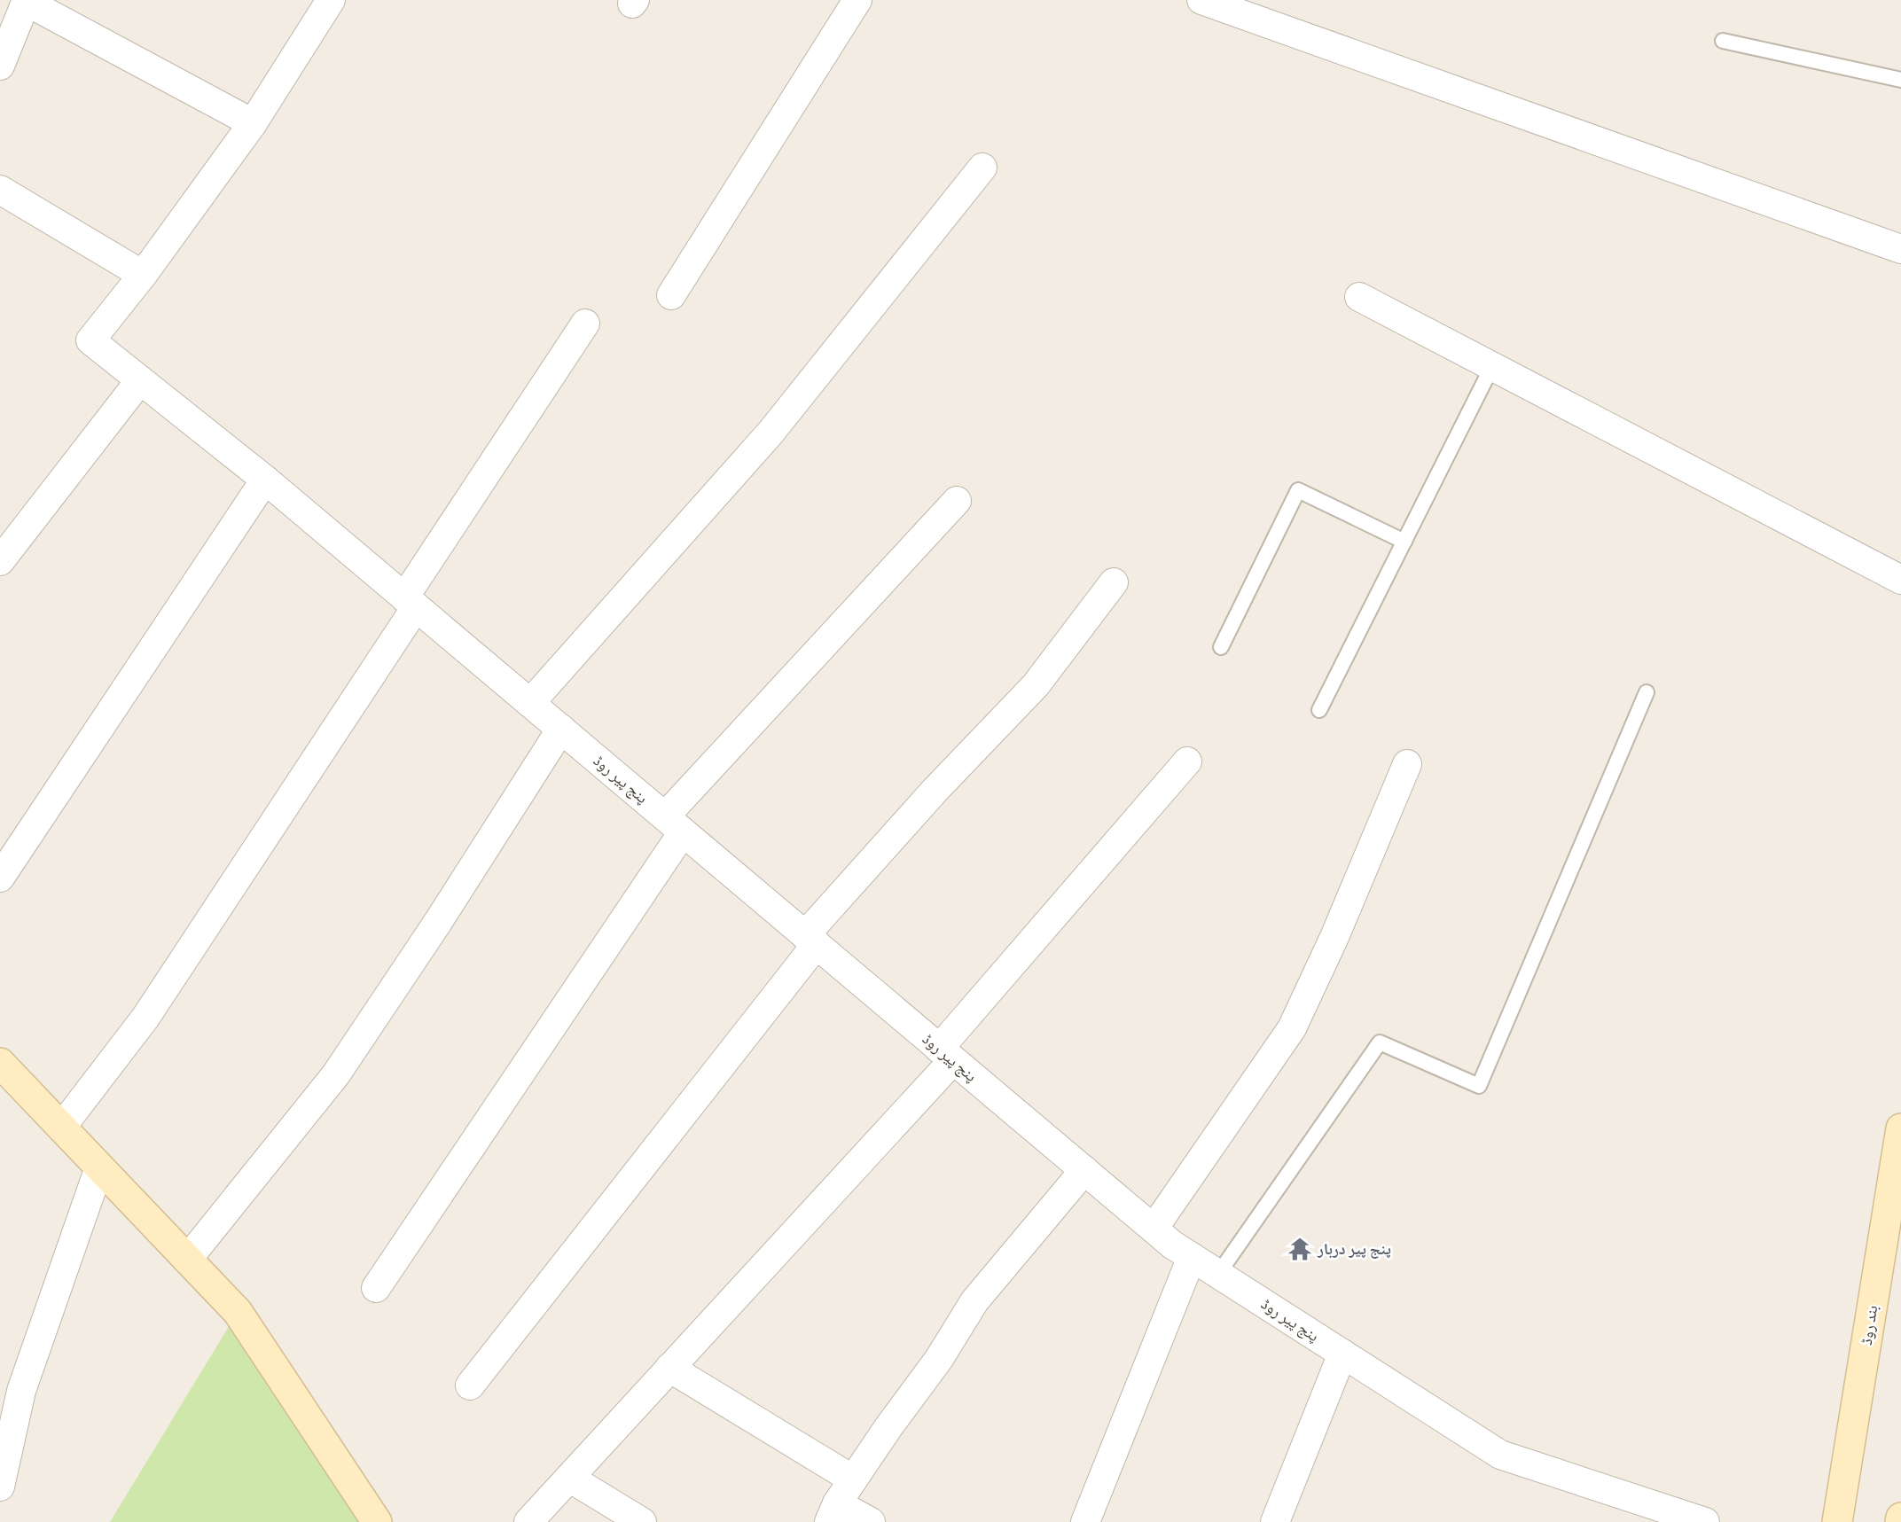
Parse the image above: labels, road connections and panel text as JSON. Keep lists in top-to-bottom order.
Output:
{
  "streets": {
    "street": ["پنج پیر روڈ", "بند روڈ"]
  },
  "places": {
    "temple": ["پنج پیر دربار"]
  }
}
